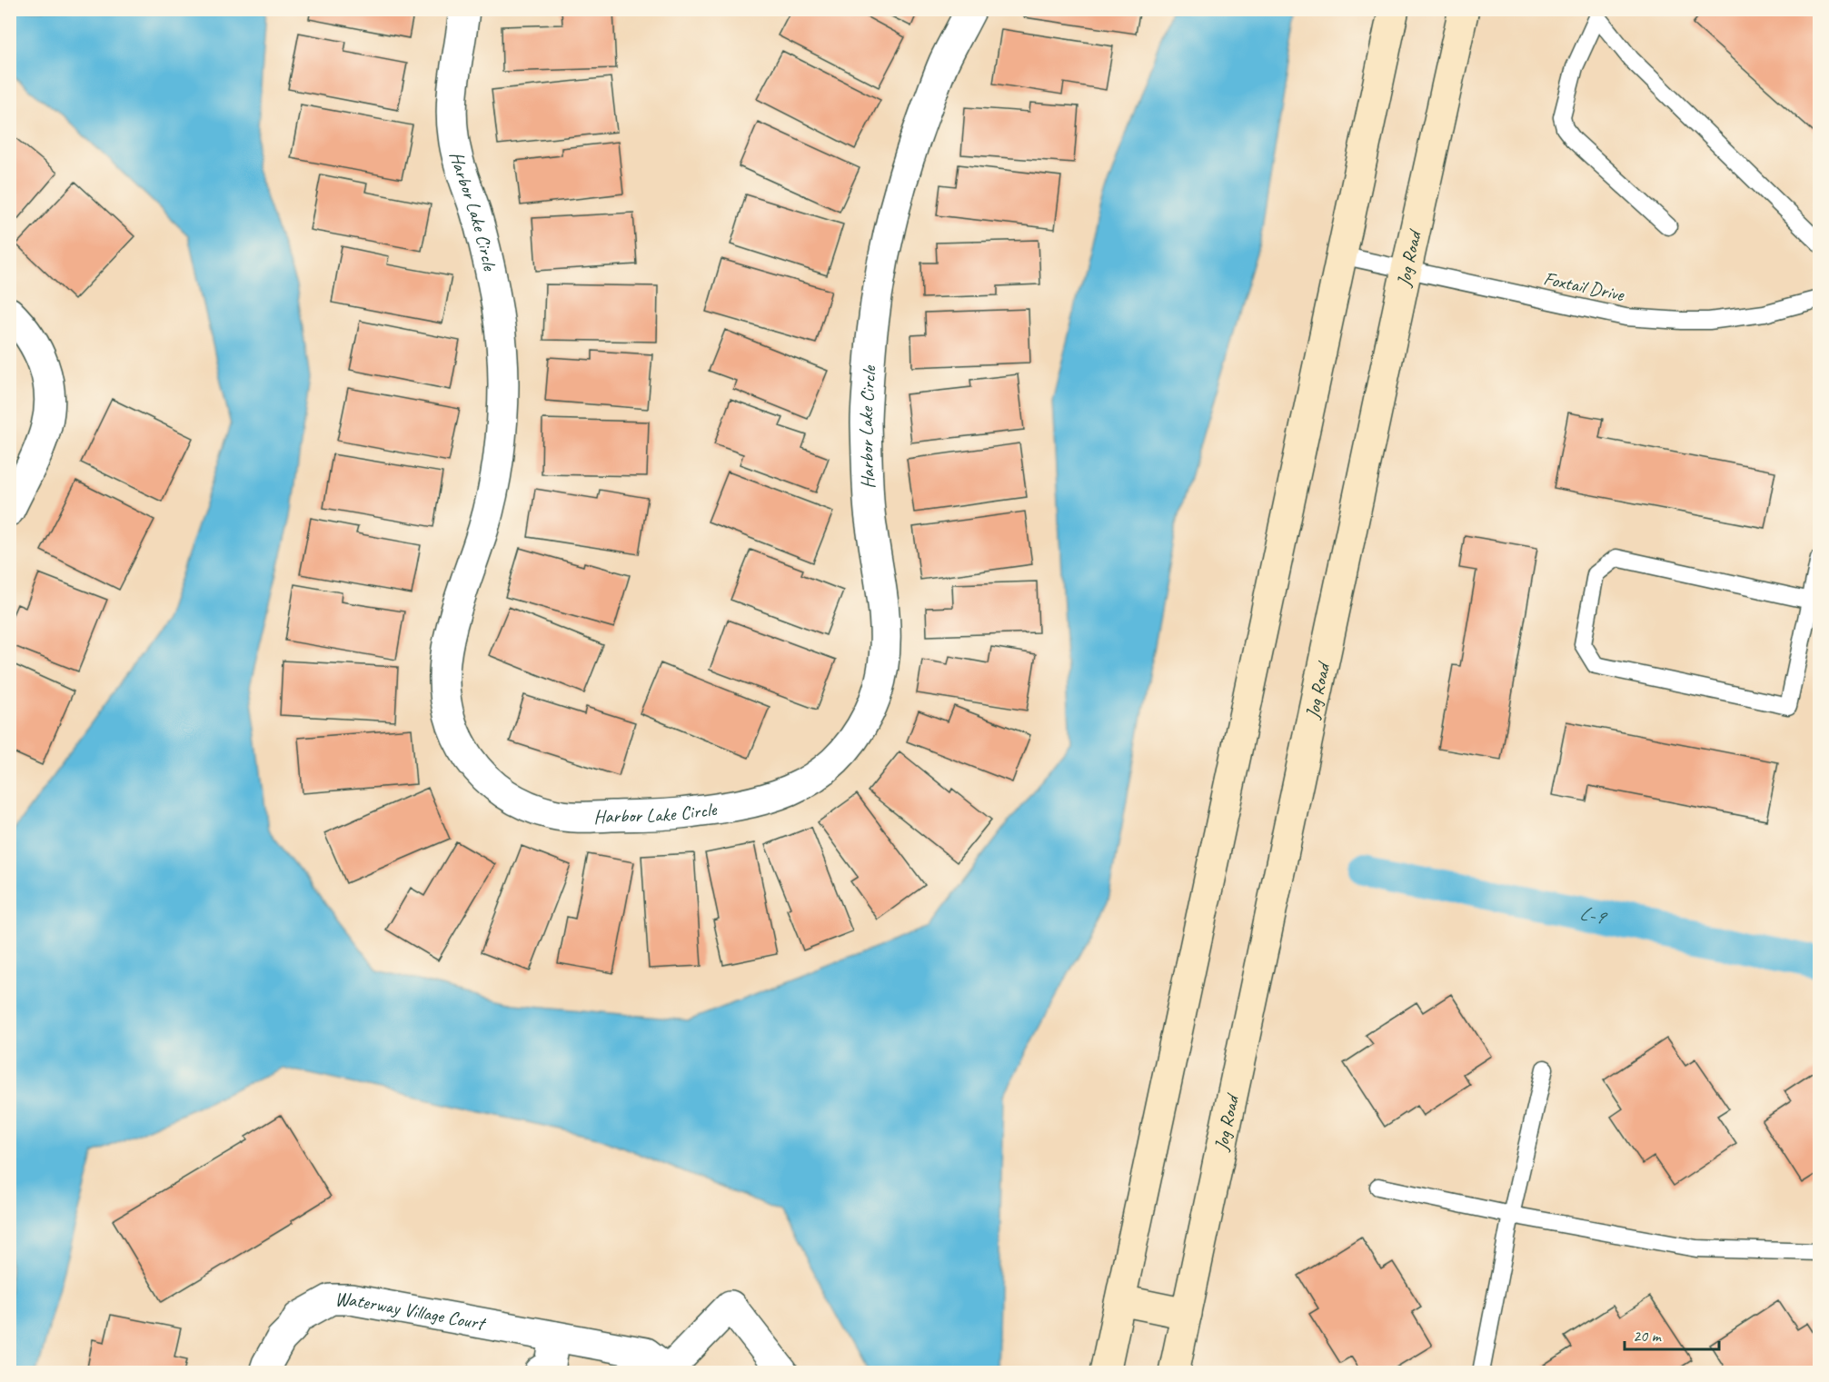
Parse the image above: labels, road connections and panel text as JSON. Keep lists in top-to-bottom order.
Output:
{
  "streets": {
    "main road": ["Jog Road"],
    "street": ["Harbor Lake Circle", "Waterway Village Court"],
    "lane": ["Foxtail Drive"]
  },
  "crossings": [
    ["Jog Road", "Foxtail Drive"]
  ],
  "water": ["L-9"],
  "scale_bar": "20 m"
}
